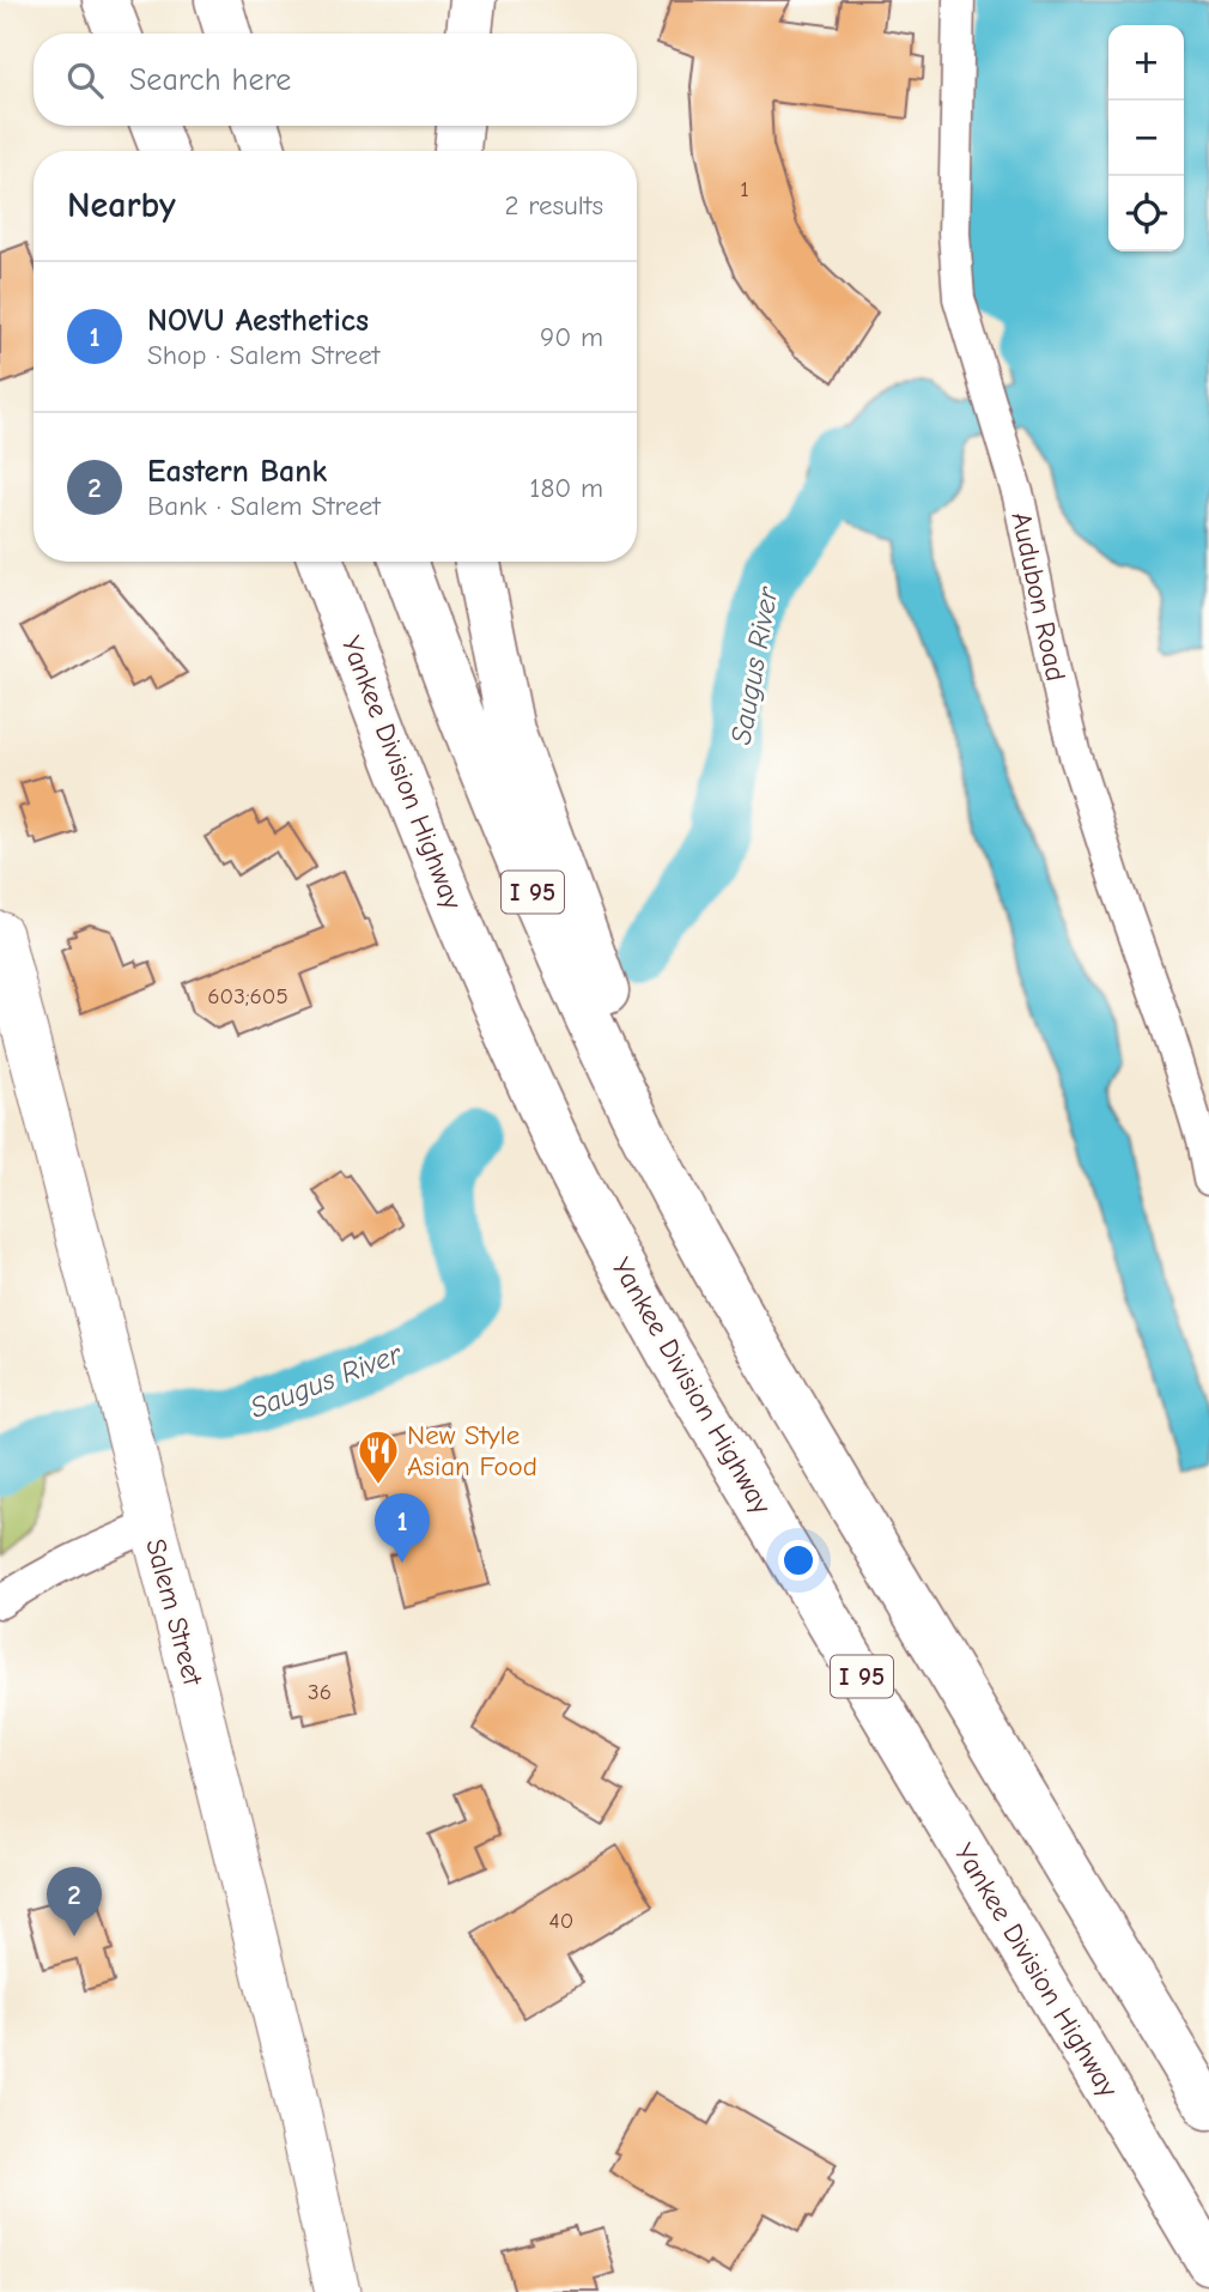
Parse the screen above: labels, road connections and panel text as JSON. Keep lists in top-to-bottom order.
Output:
{
  "streets": {
    "highway": ["Yankee Division Highway", "I 95"],
    "main road": ["Salem Street"],
    "street": ["Audubon Road"]
  },
  "water": ["Saugus River"],
  "places": {
    "restaurant": ["New Style Asian Food"]
  },
  "house_numbers": [
    "1",
    "603;605",
    "36",
    "40"
  ],
  "page": {
    "map_buttons": ["+", "−"],
    "search": "Search here",
    "heading": ["Nearby", "2 results"],
    "list": [
      {
        "mark": "1",
        "name": "NOVU Aesthetics",
        "note": "Shop · Salem Street",
        "value": "90 m"
      },
      {
        "mark": "2",
        "name": "Eastern Bank",
        "note": "Bank · Salem Street",
        "value": "180 m"
      }
    ],
    "pins": ["1", "2"]
  }
}
